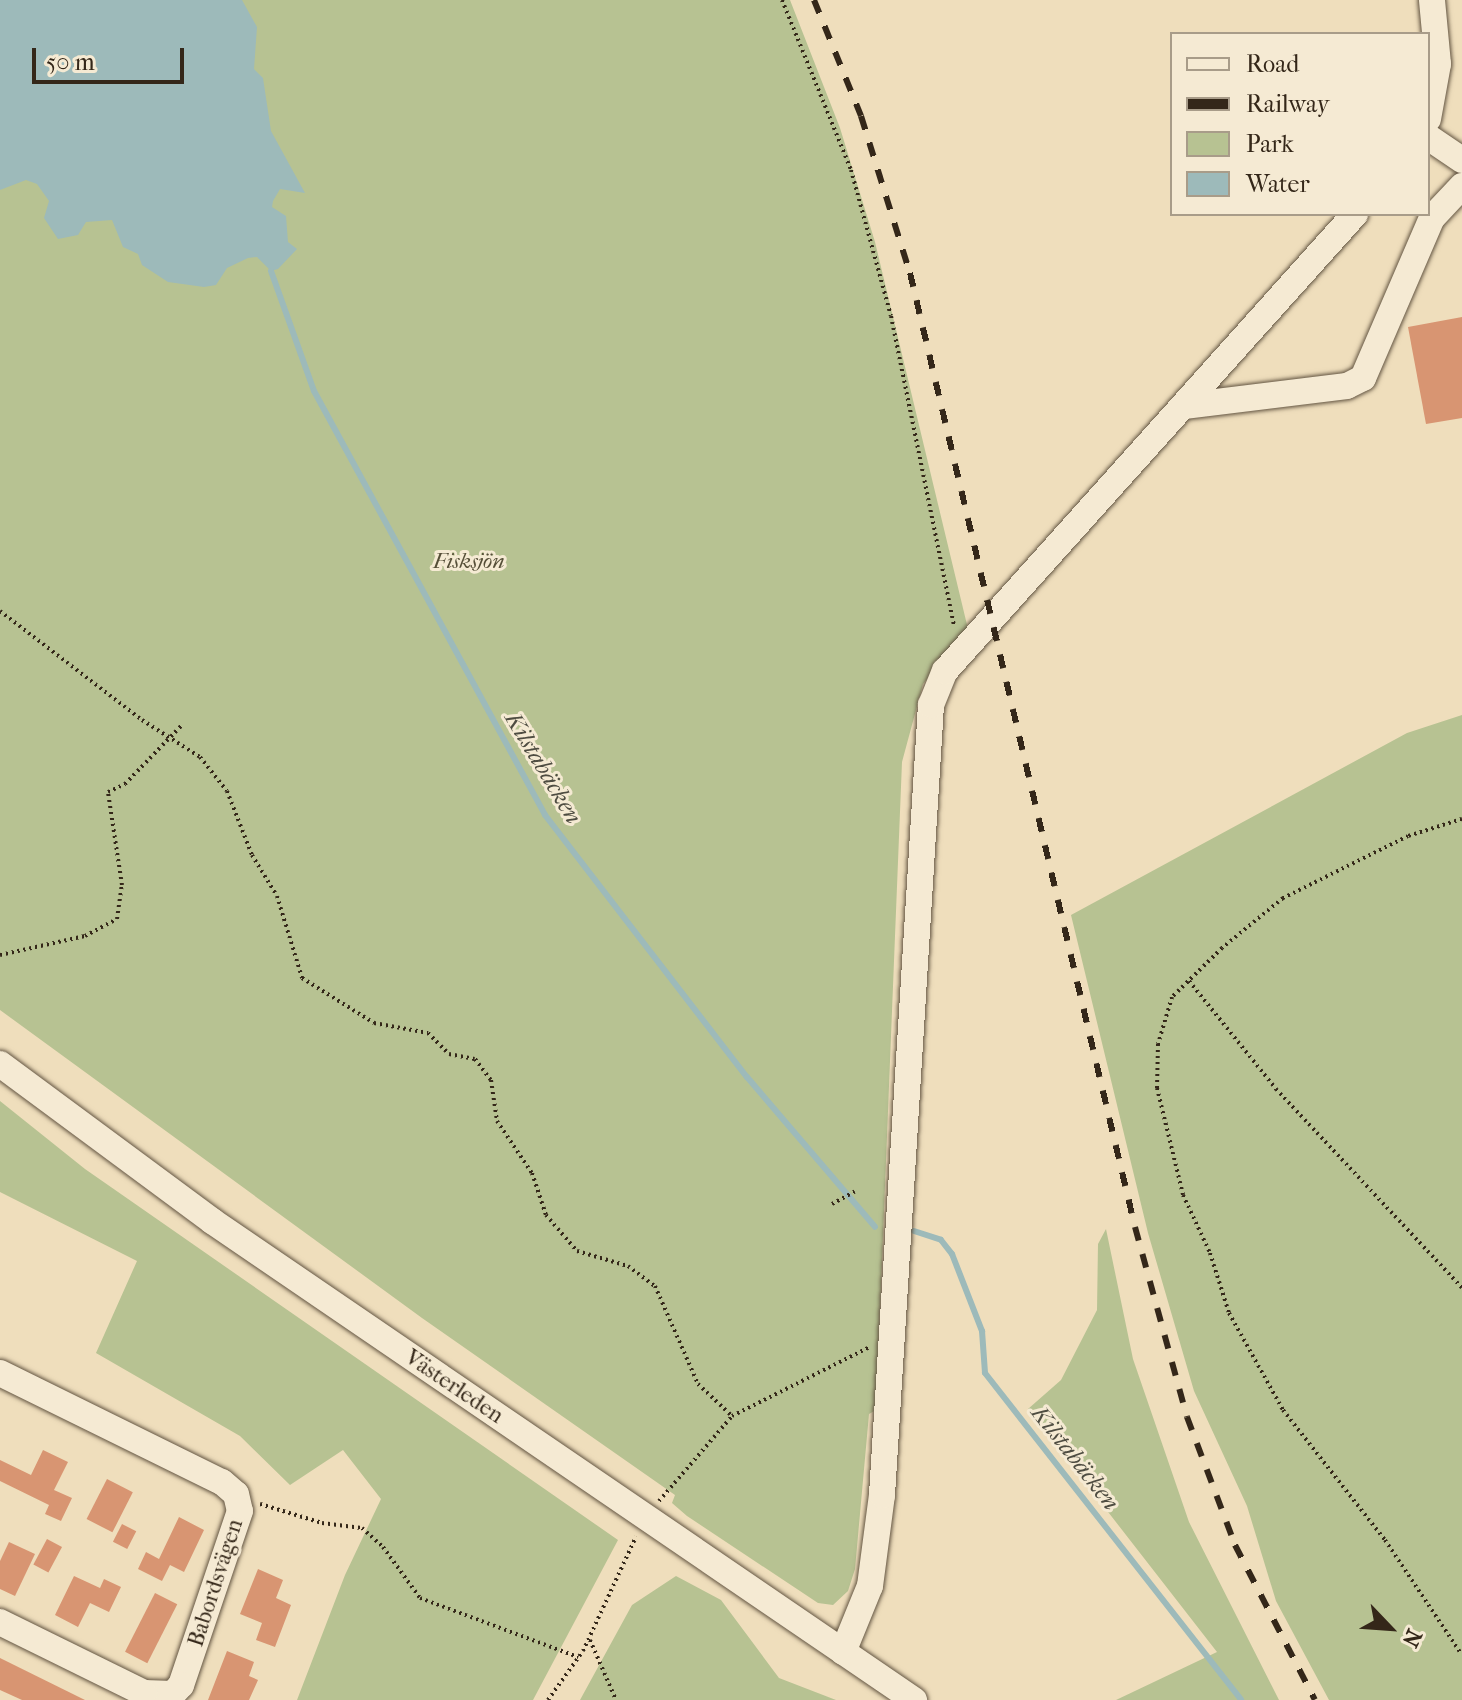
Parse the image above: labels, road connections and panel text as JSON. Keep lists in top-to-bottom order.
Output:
{
  "streets": {
    "street": ["Västerleden", "Babordsvägen"]
  },
  "water": ["Kilstabäcken"],
  "parks": ["Fisksjön"],
  "legend": [
    "Road",
    "Railway",
    "Park",
    "Water"
  ],
  "scale_bar": "50 m",
  "north": "bottom right"
}
